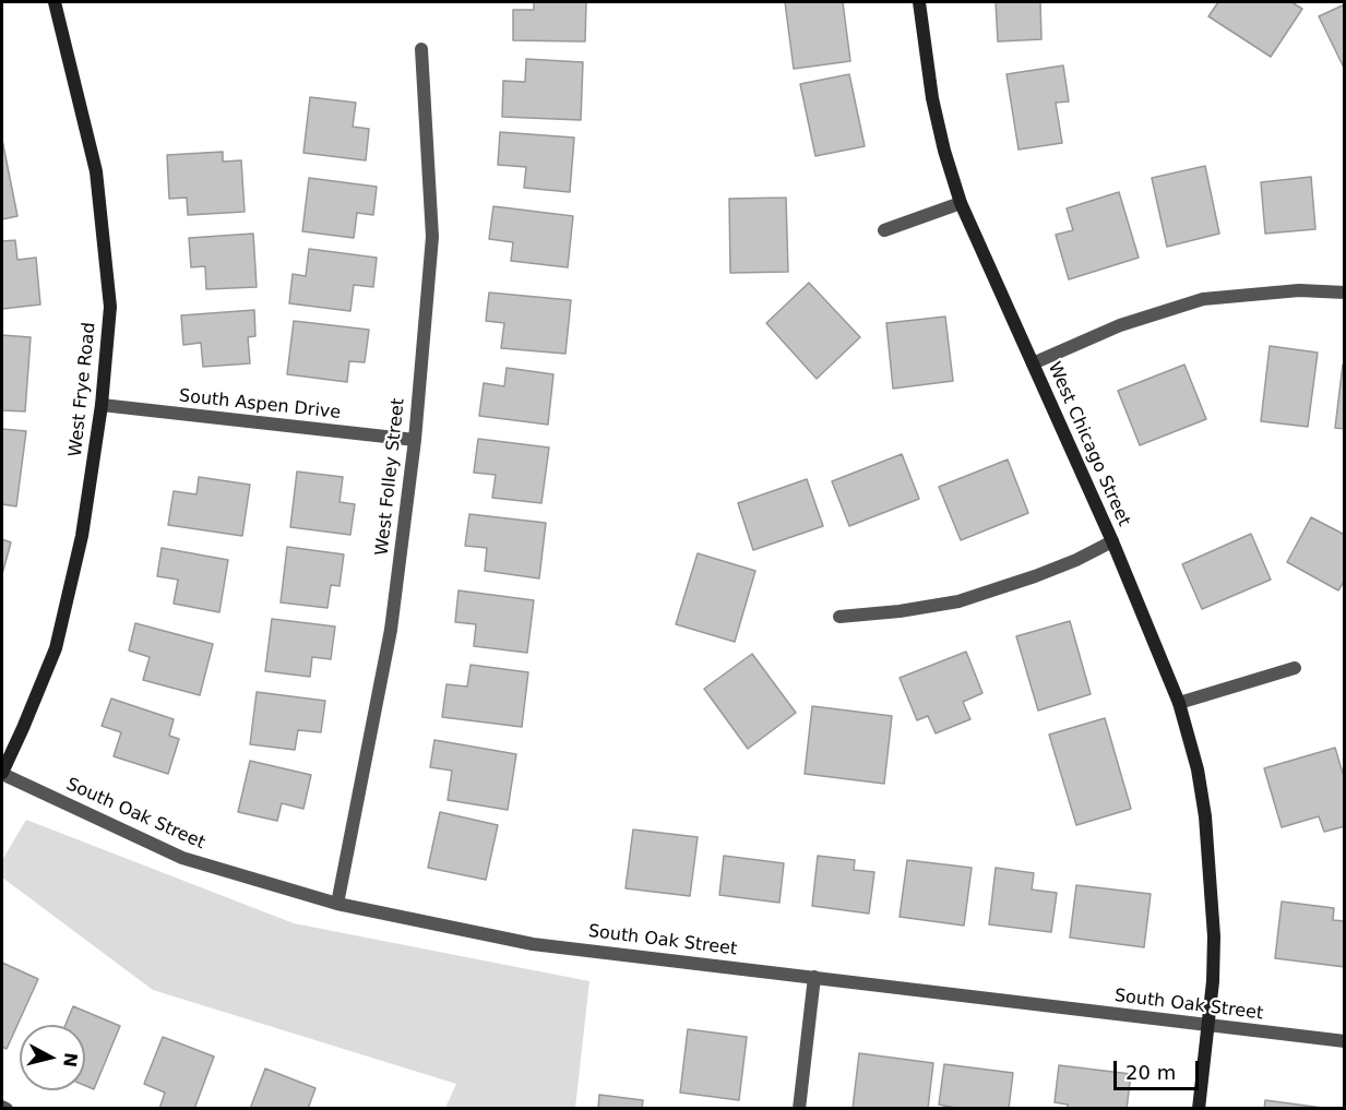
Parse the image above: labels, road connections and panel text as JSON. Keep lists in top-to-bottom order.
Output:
{
  "streets": {
    "street": [
      "West Frye Road",
      "South Aspen Drive",
      "West Chicago Street",
      "West Folley Street",
      "South Oak Street"
    ]
  },
  "crossings": [
    ["West Frye Road", "South Aspen Drive"],
    ["West Frye Road", "South Oak Street"],
    ["South Aspen Drive", "West Folley Street"],
    ["West Chicago Street", "South Oak Street"],
    ["West Folley Street", "South Oak Street"]
  ],
  "scale_bar": "20 m",
  "north": "right"
}
